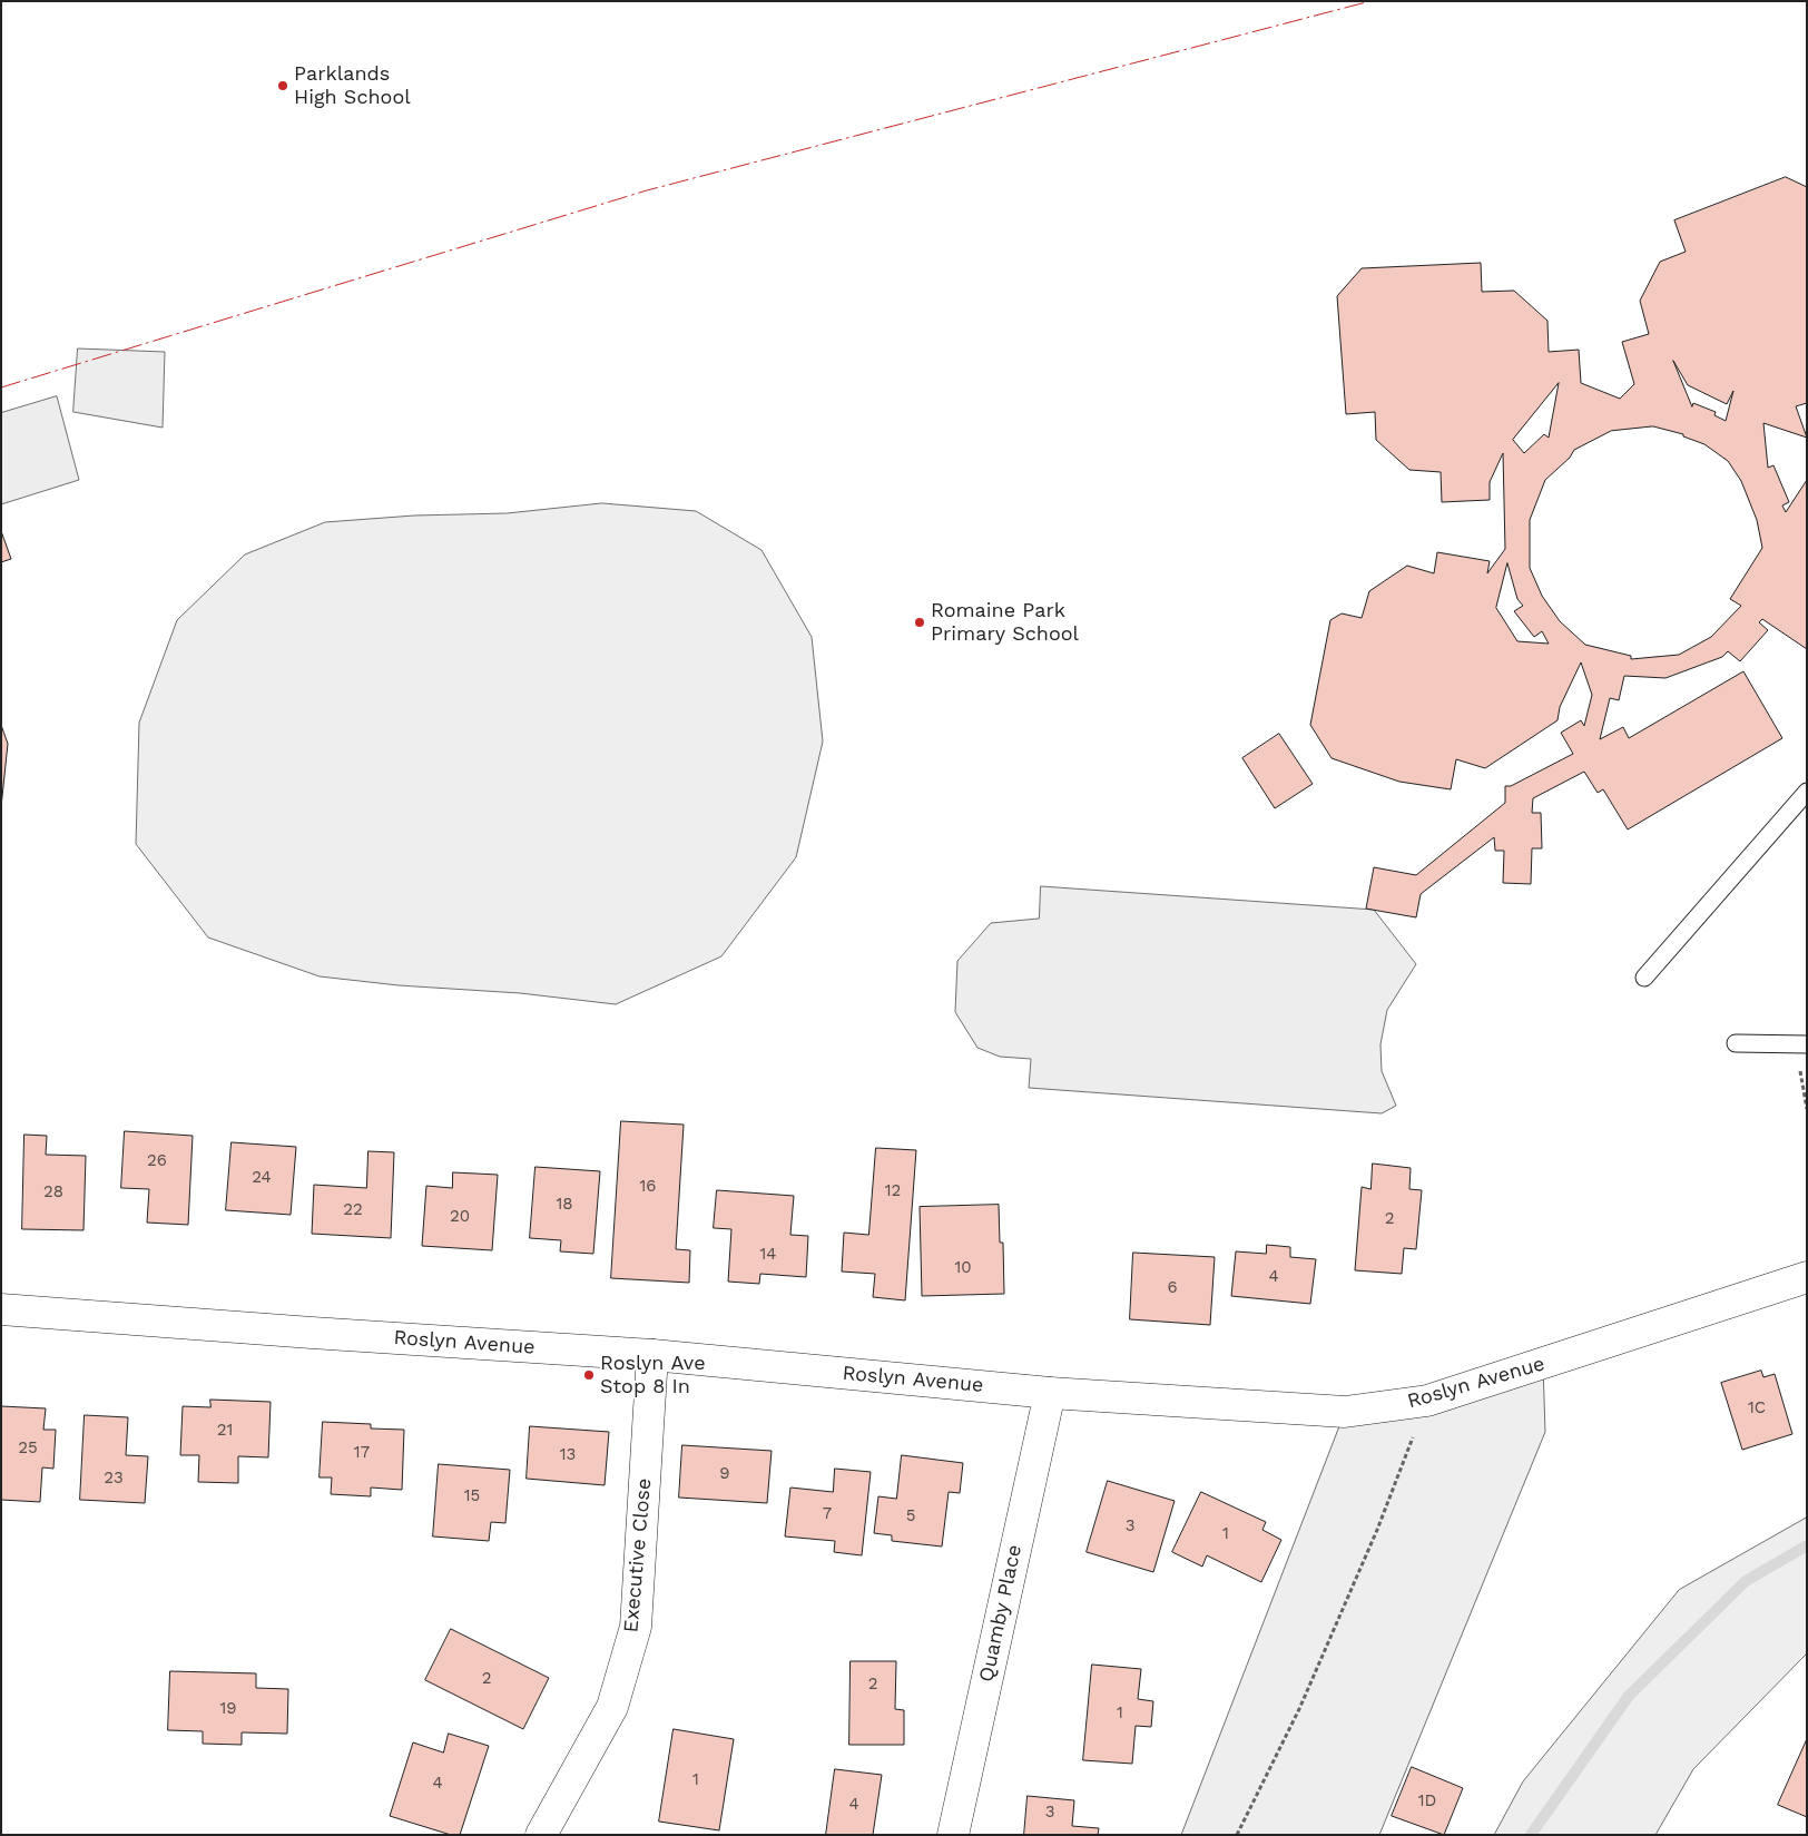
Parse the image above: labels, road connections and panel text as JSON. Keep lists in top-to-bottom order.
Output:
{
  "streets": {
    "street": ["Roslyn Avenue", "Executive Close", "Quamby Place"]
  },
  "crossings": [
    ["Roslyn Avenue", "Executive Close"],
    ["Roslyn Avenue", "Quamby Place"]
  ],
  "places": ["Parklands High School", "Romaine Park Primary School", "Roslyn Ave Stop 8 In"],
  "house_numbers": [
    "26",
    "24",
    "16",
    "12",
    "28",
    "18",
    "22",
    "20",
    "2",
    "14",
    "10",
    "4",
    "6",
    "1C",
    "21",
    "25",
    "17",
    "13",
    "9",
    "23",
    "15",
    "7",
    "5",
    "3",
    "1",
    "2",
    "2",
    "19",
    "1",
    "1",
    "4",
    "1D",
    "4",
    "3"
  ]
}
